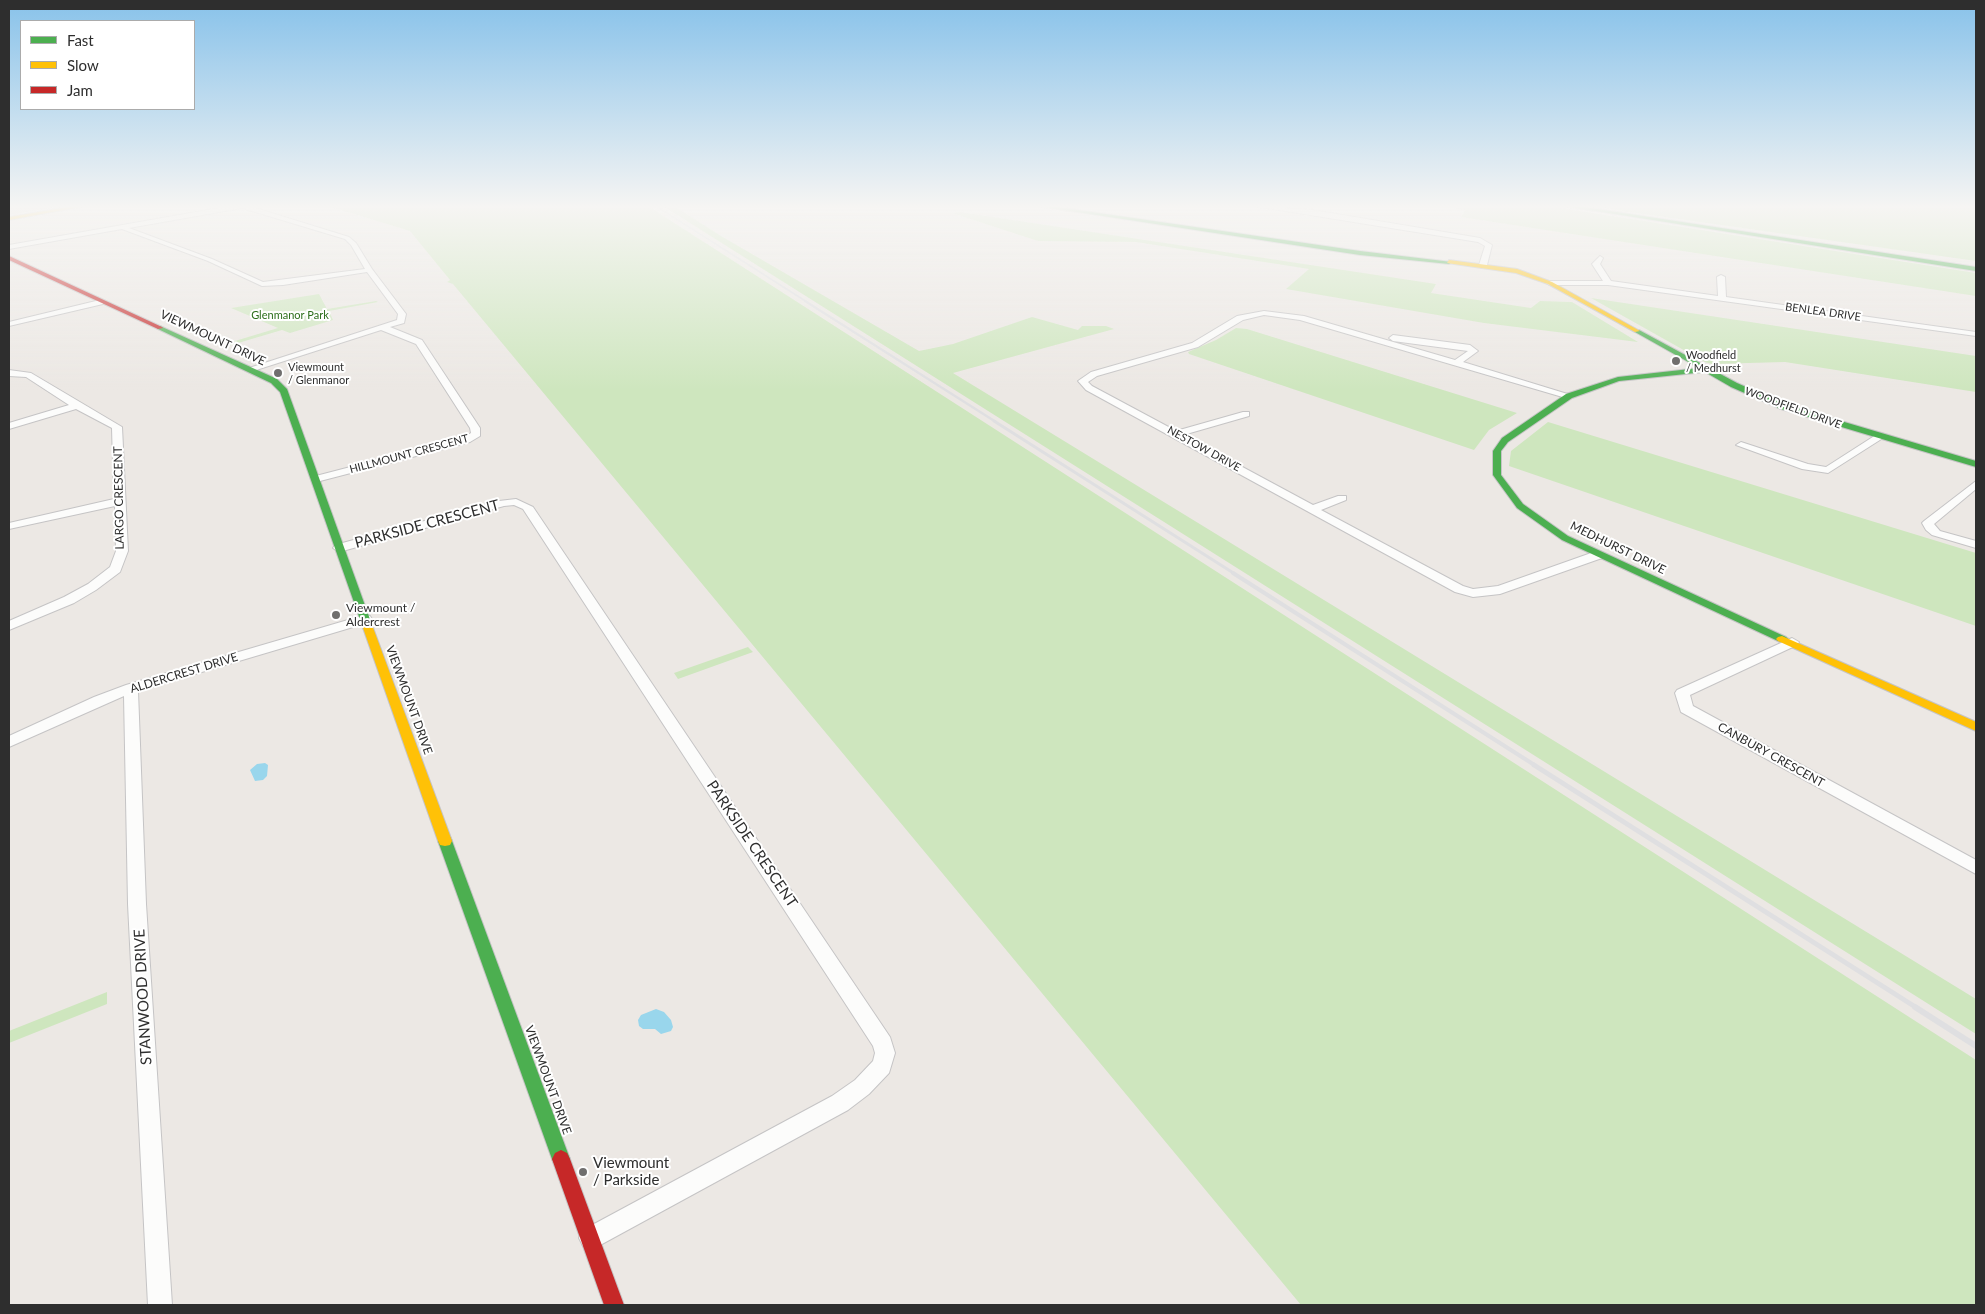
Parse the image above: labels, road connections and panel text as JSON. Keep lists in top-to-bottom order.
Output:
{
  "streets": {
    "street": [
      "BENLEA DRIVE",
      "VIEWMOUNT DRIVE",
      "WOODFIELD DRIVE",
      "NESTOW DRIVE",
      "HILLMOUNT CRESCENT",
      "LARGO CRESCENT",
      "PARKSIDE CRESCENT",
      "MEDHURST DRIVE",
      "ALDERCREST DRIVE",
      "CANBURY CRESCENT",
      "STANWOOD DRIVE"
    ]
  },
  "crossings": [
    ["BENLEA DRIVE", "WOODFIELD DRIVE"],
    ["VIEWMOUNT DRIVE", "HILLMOUNT CRESCENT"],
    ["VIEWMOUNT DRIVE", "PARKSIDE CRESCENT"],
    ["VIEWMOUNT DRIVE", "ALDERCREST DRIVE"],
    ["WOODFIELD DRIVE", "MEDHURST DRIVE"],
    ["NESTOW DRIVE", "MEDHURST DRIVE"],
    ["MEDHURST DRIVE", "CANBURY CRESCENT"],
    ["ALDERCREST DRIVE", "STANWOOD DRIVE"]
  ],
  "parks": ["Glenmanor Park"],
  "places": [
    "Woodfield / Medhurst",
    "Viewmount / Glenmanor",
    "Viewmount / Aldercrest",
    "Viewmount / Parkside"
  ],
  "legend": ["Fast", "Slow", "Jam"]
}
